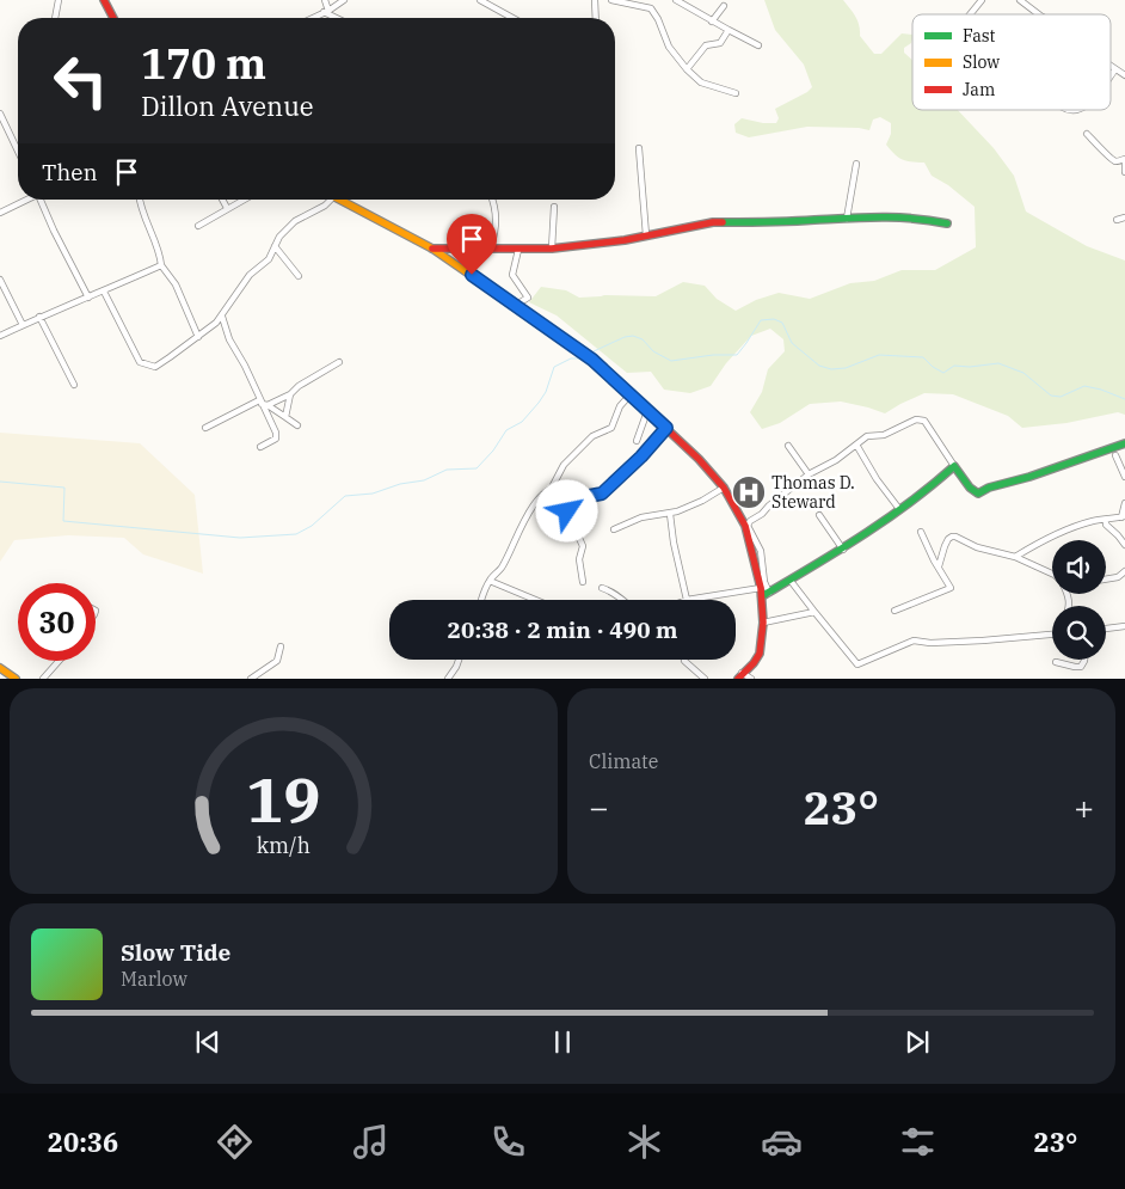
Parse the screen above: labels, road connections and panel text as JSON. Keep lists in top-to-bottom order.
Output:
{
  "places": {
    "hospital": ["Thomas D. Steward"]
  },
  "legend": ["Fast", "Slow", "Jam"],
  "page": {
    "turn": ["170 m", "Dillon Avenue"],
    "then": "Then",
    "limit": "30",
    "trip": "20:38 · 2 min · 490 m",
    "tile": "Climate",
    "heat": ["−", "23°", "+"],
    "song": ["Slow Tide", "Marlow"],
    "tabs": ["20:36", "23°"],
    "gauge": ["19", "km/h"]
  }
}
